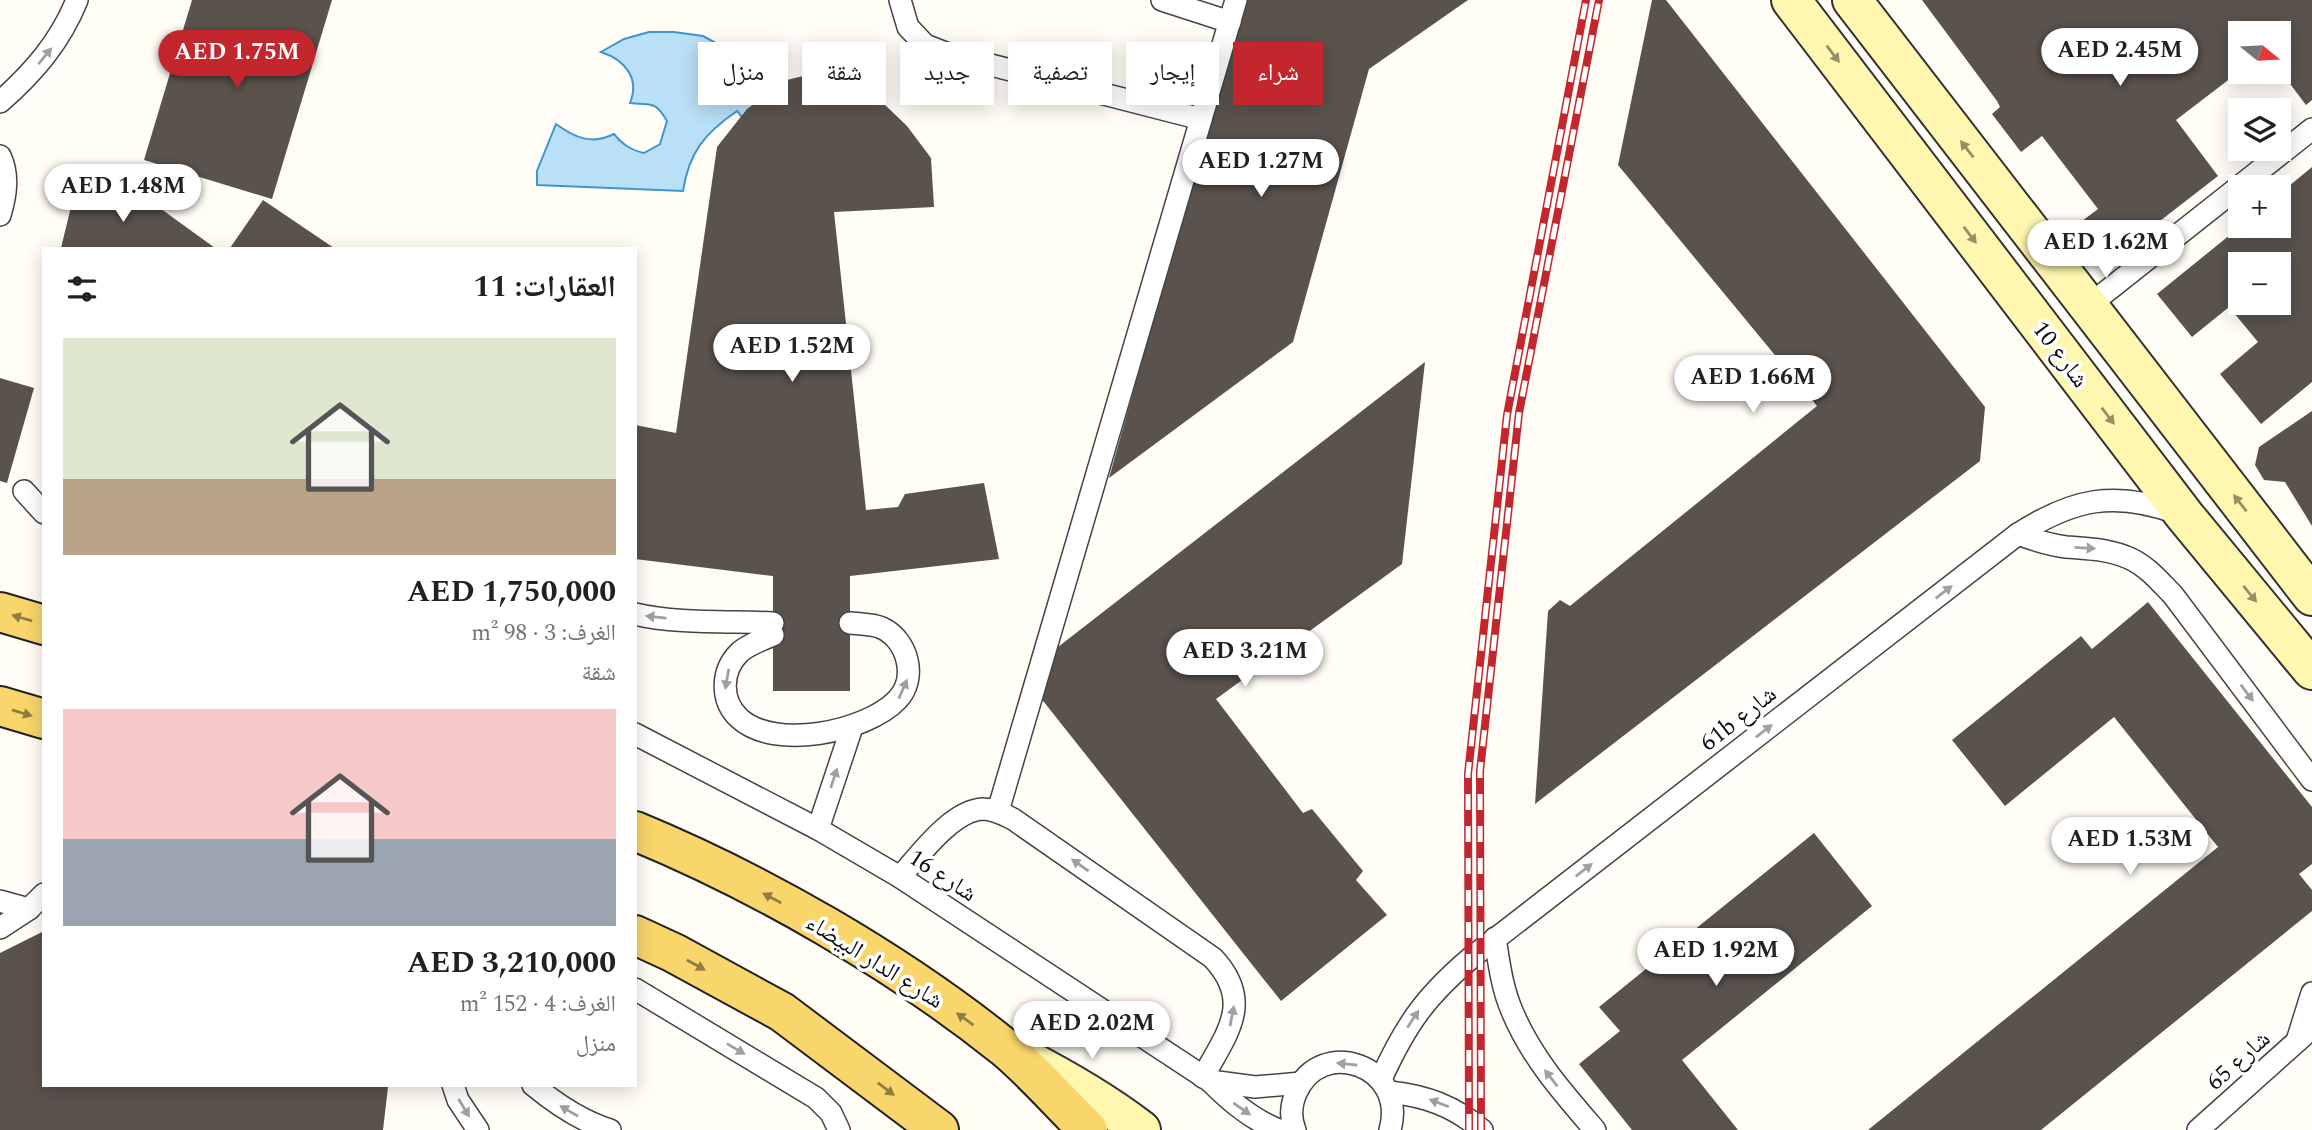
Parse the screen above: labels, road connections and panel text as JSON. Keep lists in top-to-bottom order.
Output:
{
  "streets": {
    "main road": ["شارع الدار البيضاء"],
    "street": ["شارع 10"],
    "lane": ["61b شارع", "شارع 16", "شارع 65"]
  },
  "crossings": [
    ["شارع 10", "61b شارع"],
    ["61b شارع", "شارع 16"]
  ],
  "one_way": ["61b شارع"],
  "north": "right",
  "page": {
    "map_buttons": ["+", "−"],
    "price": [
      "AED 2.45M",
      "AED 1.75M",
      "AED 1.27M",
      "AED 1.48M",
      "AED 1.62M",
      "AED 1.52M",
      "AED 1.66M",
      "AED 3.21M",
      "AED 1.53M",
      "AED 1.92M",
      "AED 2.02M"
    ],
    "chip": [
      "شراء",
      "إيجار",
      "تصفية",
      "جديد",
      "شقة",
      "منزل"
    ],
    "heading": "العقارات: 11",
    "list": [
      {
        "name": "AED 1,750,000",
        "note": "الغرف: 3 · 98 m² · شقة"
      },
      {
        "name": "AED 3,210,000",
        "note": "الغرف: 4 · 152 m² · منزل"
      }
    ]
  }
}
